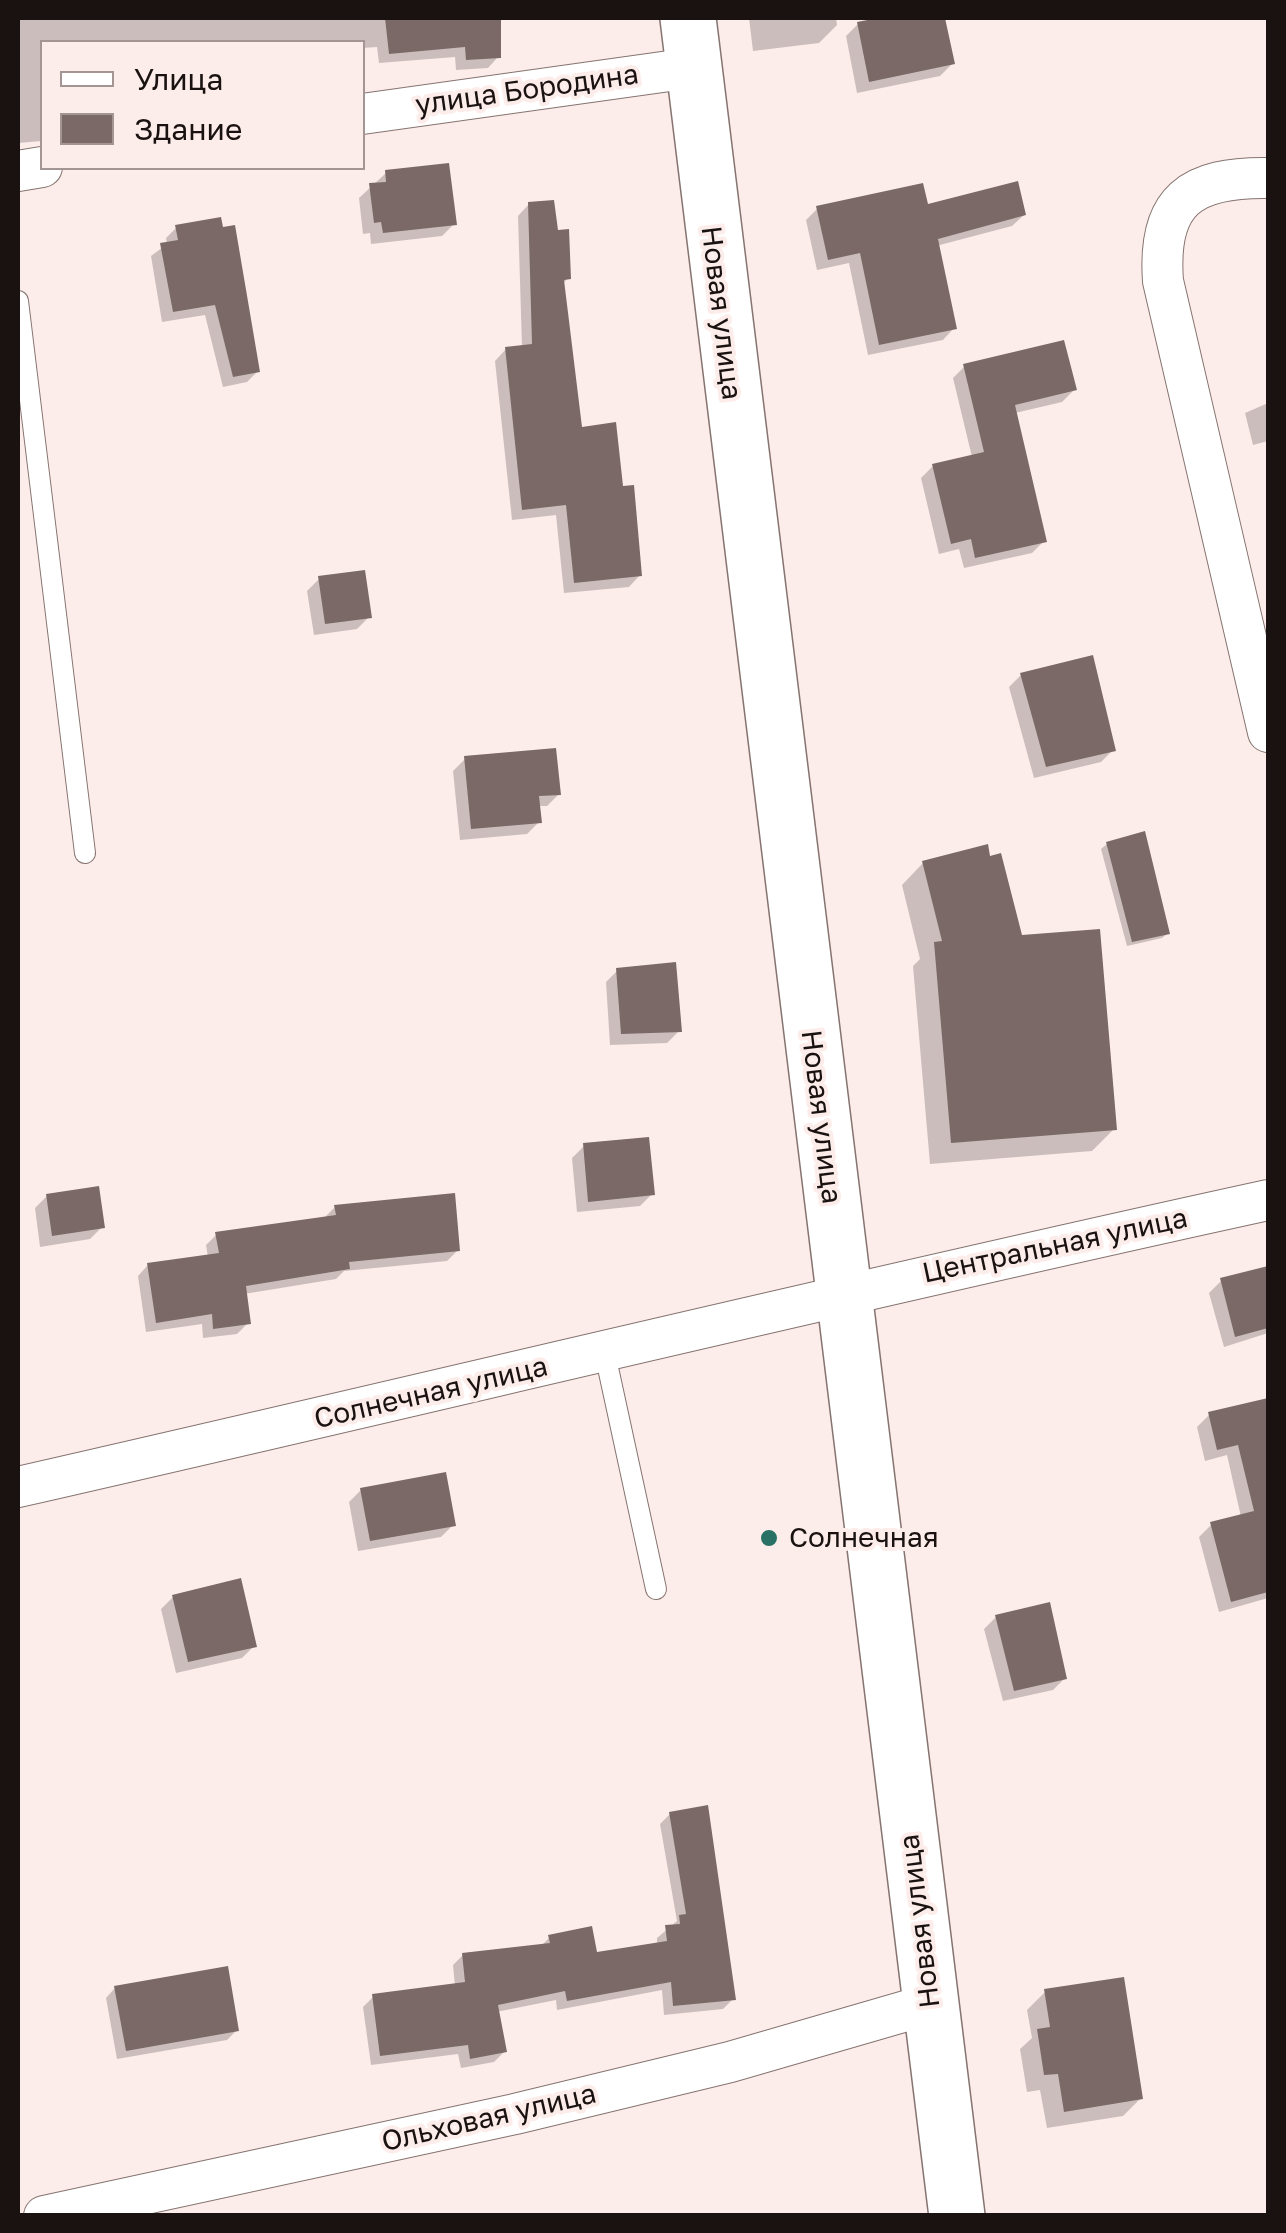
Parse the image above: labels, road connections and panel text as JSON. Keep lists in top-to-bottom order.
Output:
{
  "streets": {
    "main road": ["Новая улица"],
    "street": [
      "улица Бородина",
      "Центральная улица",
      "Солнечная улица",
      "Ольховая улица"
    ]
  },
  "crossings": [
    ["улица Бородина", "Новая улица"],
    ["Новая улица", "Центральная улица"],
    ["Новая улица", "Солнечная улица"],
    ["Новая улица", "Ольховая улица"],
    ["Центральная улица", "Солнечная улица"]
  ],
  "places": ["Солнечная"],
  "legend": ["Улица", "Здание"]
}
